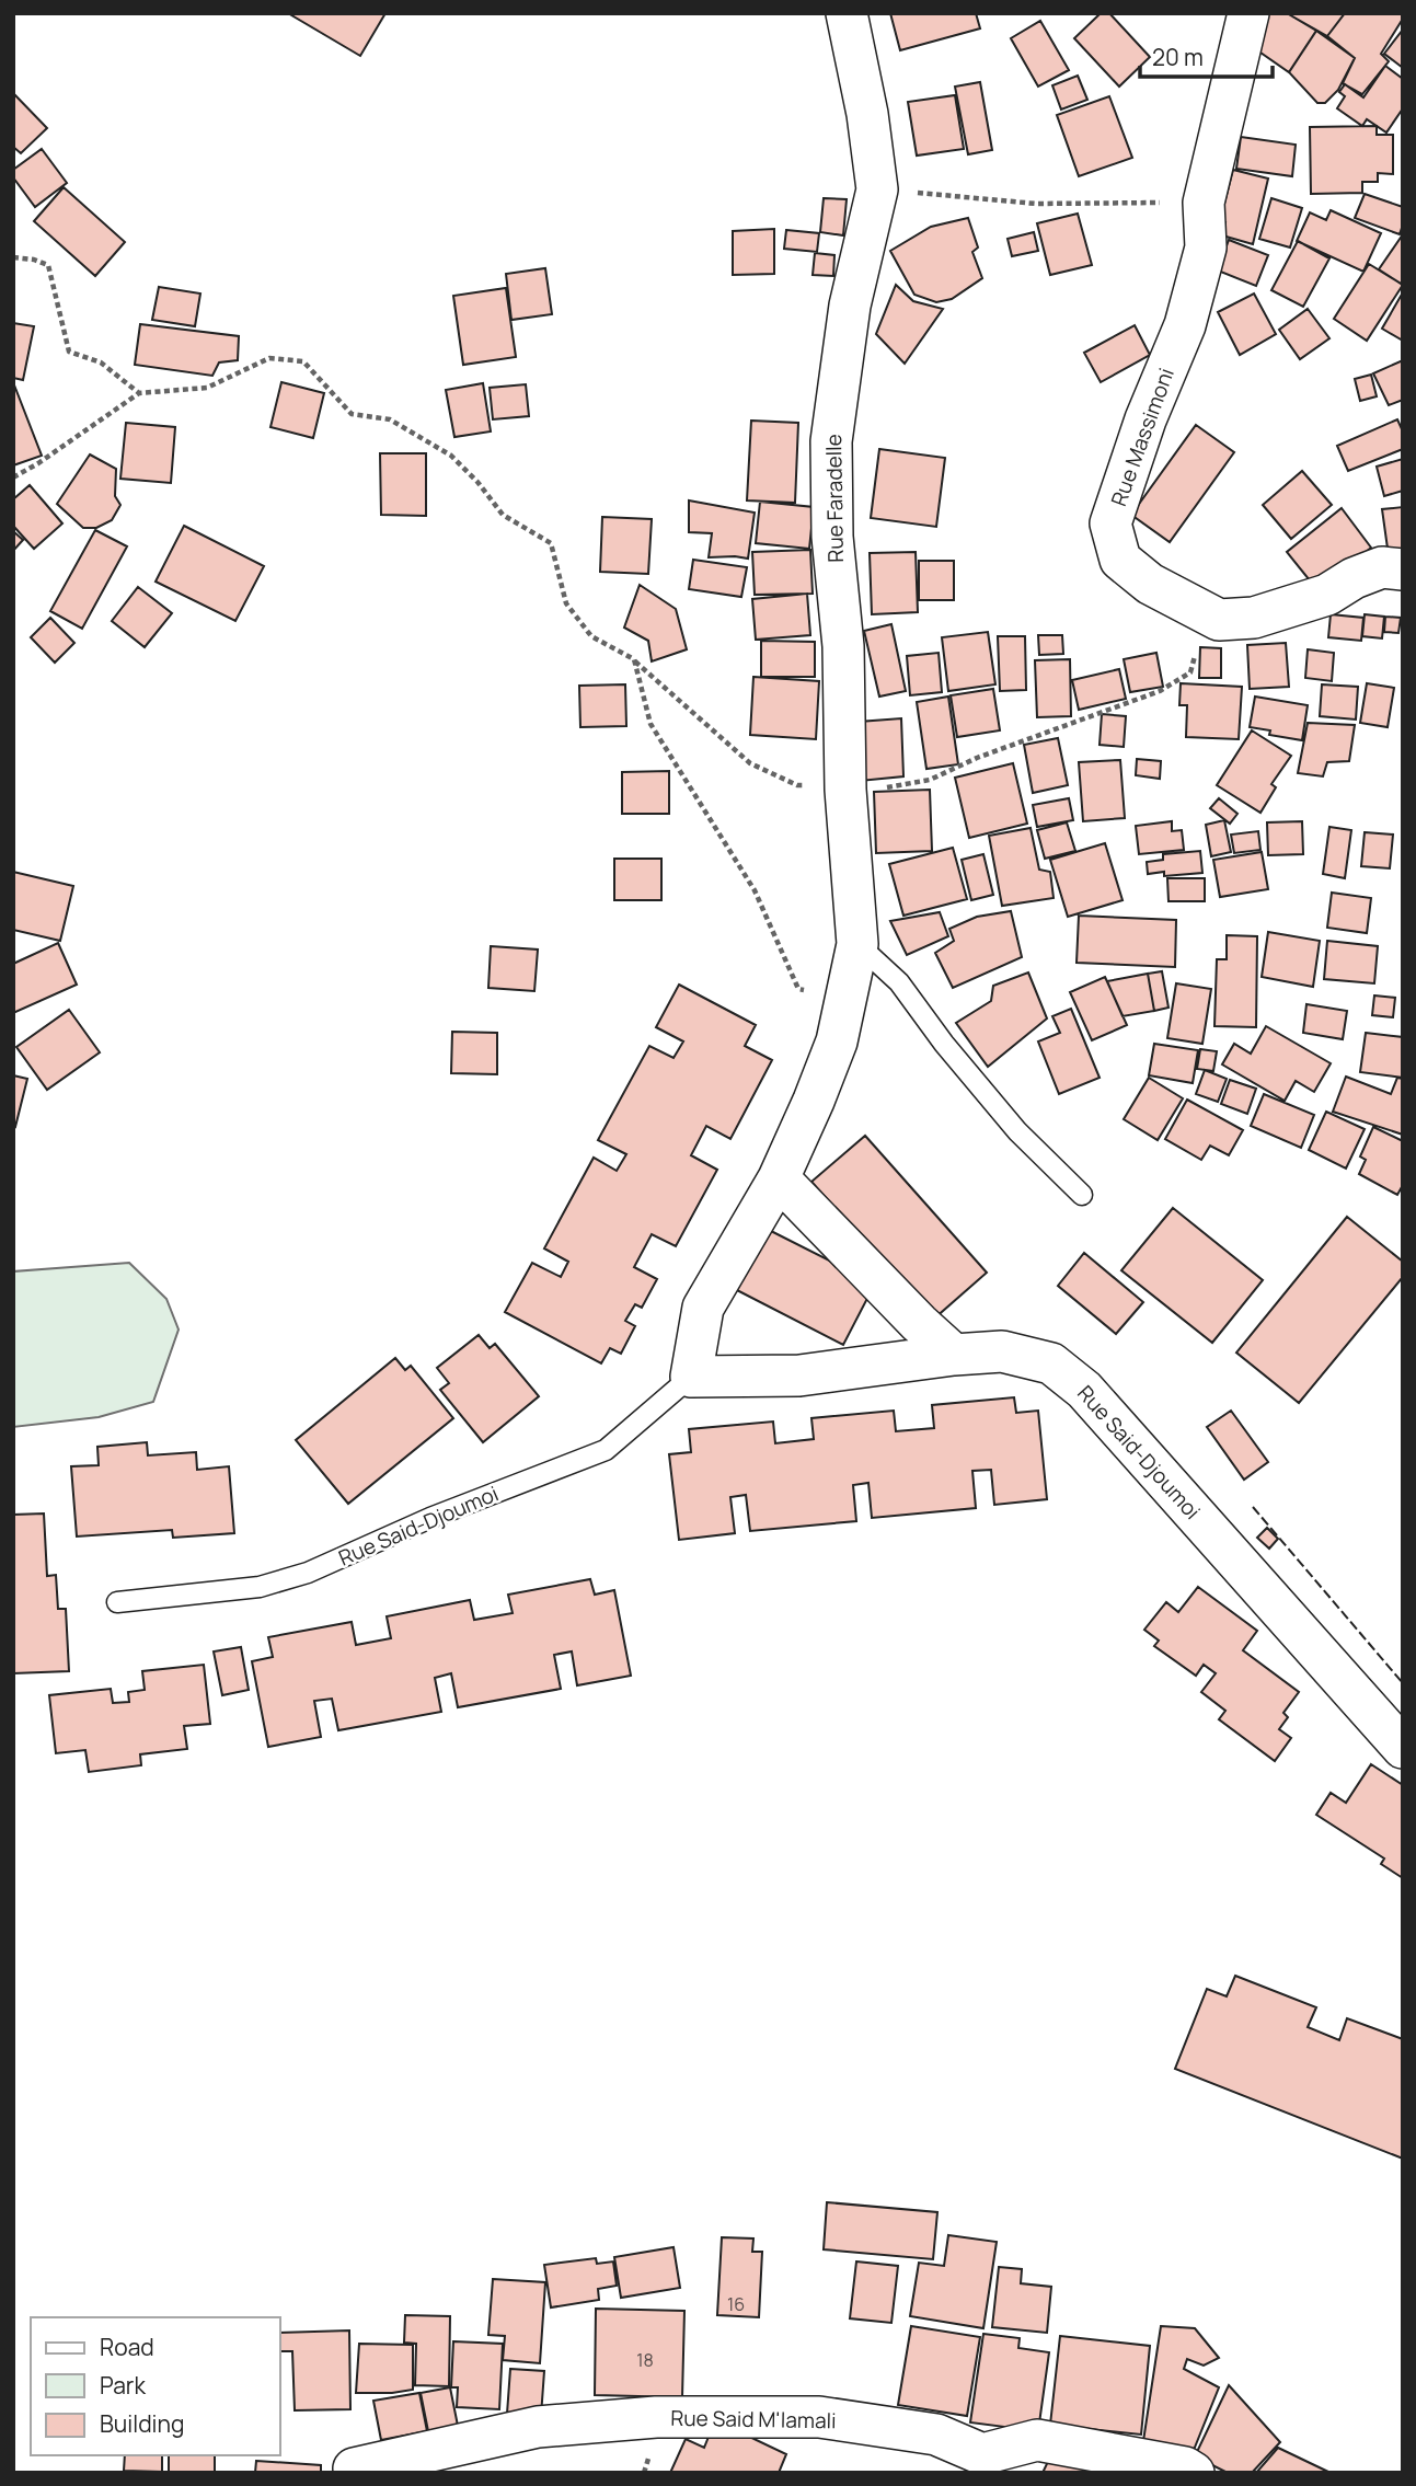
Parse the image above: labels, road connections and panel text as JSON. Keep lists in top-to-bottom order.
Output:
{
  "streets": {
    "street": [
      "Rue Massimoni",
      "Rue Faradelle",
      "Rue Said-Djoumoi",
      "Rue Said M'lamali"
    ]
  },
  "house_numbers": ["16", "18"],
  "legend": ["Road", "Park", "Building"],
  "scale_bar": "20 m"
}
